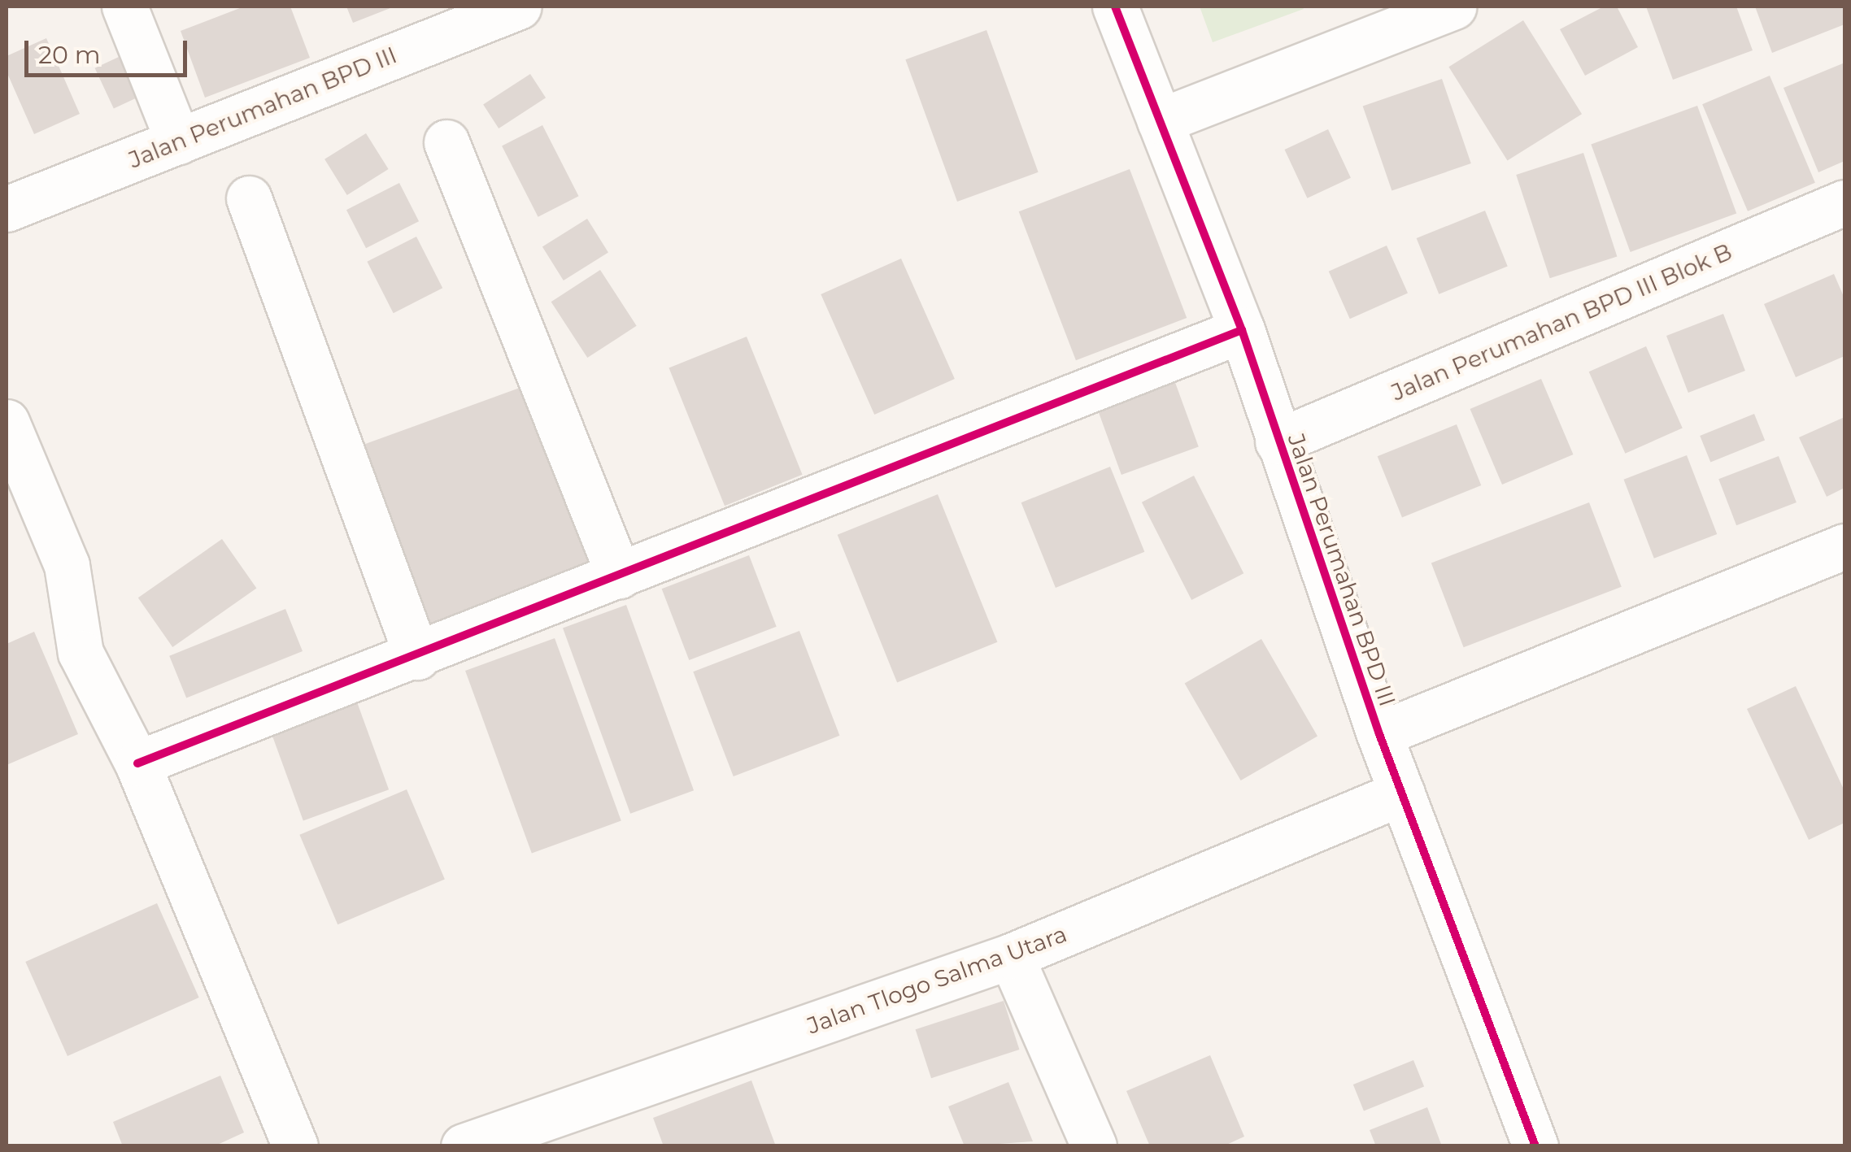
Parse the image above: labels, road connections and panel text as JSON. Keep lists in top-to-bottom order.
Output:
{
  "streets": {
    "street": ["Jalan Perumahan BPD III", "Jalan Perumahan BPD III Blok B", "Jalan Tlogo Salma Utara"]
  },
  "crossings": [
    ["Jalan Perumahan BPD III", "Jalan Perumahan BPD III Blok B"],
    ["Jalan Perumahan BPD III", "Jalan Tlogo Salma Utara"]
  ],
  "scale_bar": "20 m"
}
